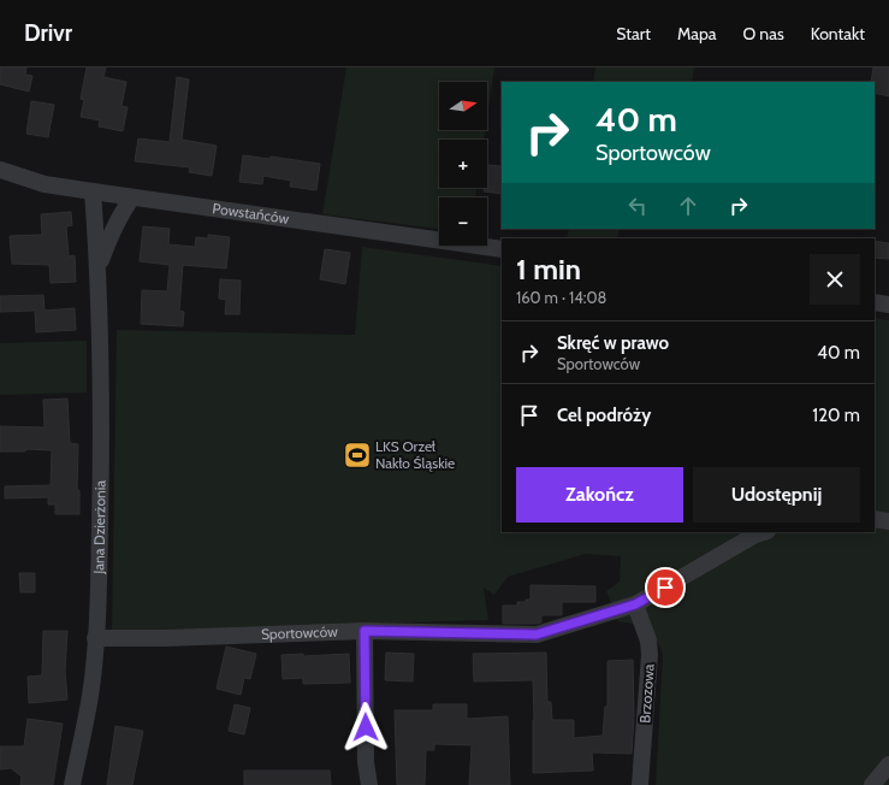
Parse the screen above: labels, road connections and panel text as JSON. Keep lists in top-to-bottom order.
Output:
{
  "streets": {
    "street": [
      "Powstańców",
      "Jana Dzierżonia",
      "Sportowców",
      "Brzozowa"
    ]
  },
  "crossings": [
    ["Powstańców", "Jana Dzierżonia"],
    ["Jana Dzierżonia", "Sportowców"],
    ["Sportowców", "Brzozowa"]
  ],
  "places": {
    "sports": ["LKS Orzeł Nakło Śląskie"]
  },
  "north": "right",
  "page": {
    "header": "Drivr",
    "nav": [
      "Start",
      "Mapa",
      "O nas",
      "Kontakt"
    ],
    "map_buttons": ["+", "−"],
    "turn": ["40 m", "Sportowców"],
    "heading": ["1 min", "160 m · 14:08"],
    "list": [
      {
        "name": "Skręć w prawo",
        "note": "Sportowców",
        "value": "40 m"
      },
      {
        "name": "Cel podróży",
        "value": "120 m"
      }
    ],
    "buttons": ["Zakończ", "Udostępnij"]
  }
}
